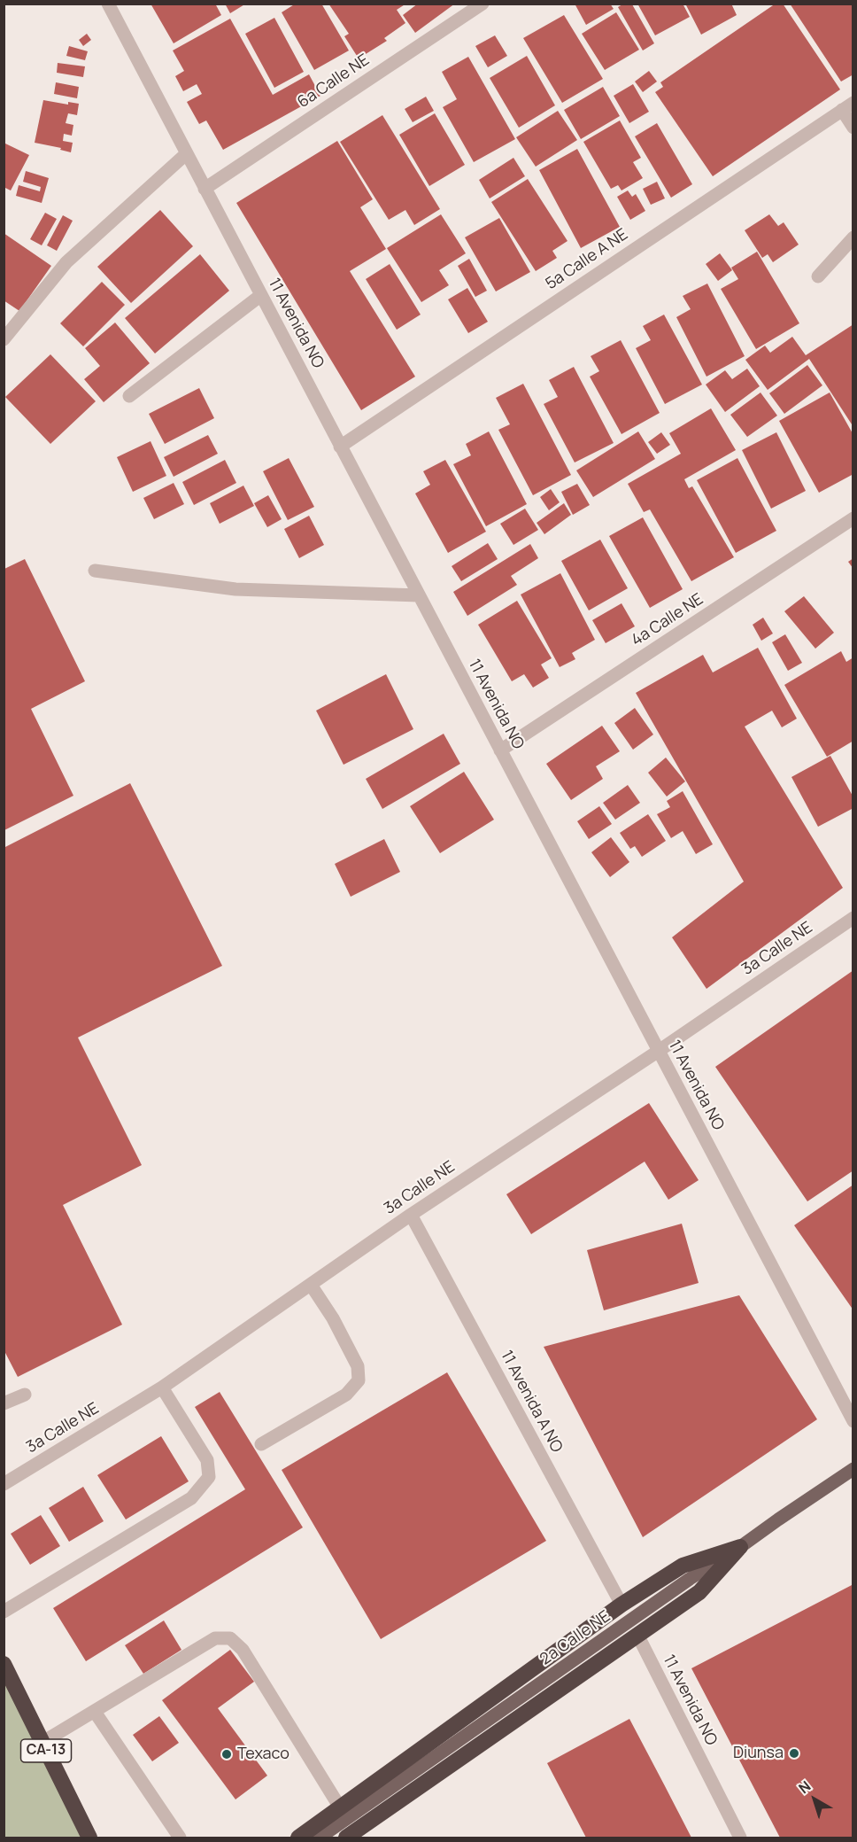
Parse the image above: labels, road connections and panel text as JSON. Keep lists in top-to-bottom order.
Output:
{
  "streets": {
    "highway": ["CA-13"],
    "main road": ["2a Calle NE"],
    "street": [
      "6a Calle NE",
      "5a Calle A NE",
      "11 Avenida NO",
      "4a Calle NE",
      "3a Calle NE",
      "11 Avenida A NO"
    ]
  },
  "crossings": [
    ["6a Calle NE", "11 Avenida NO"],
    ["5a Calle A NE", "11 Avenida NO"],
    ["11 Avenida NO", "4a Calle NE"],
    ["11 Avenida NO", "3a Calle NE"],
    ["3a Calle NE", "11 Avenida A NO"]
  ],
  "places": ["Diunsa", "Texaco"],
  "north": "top left"
}
